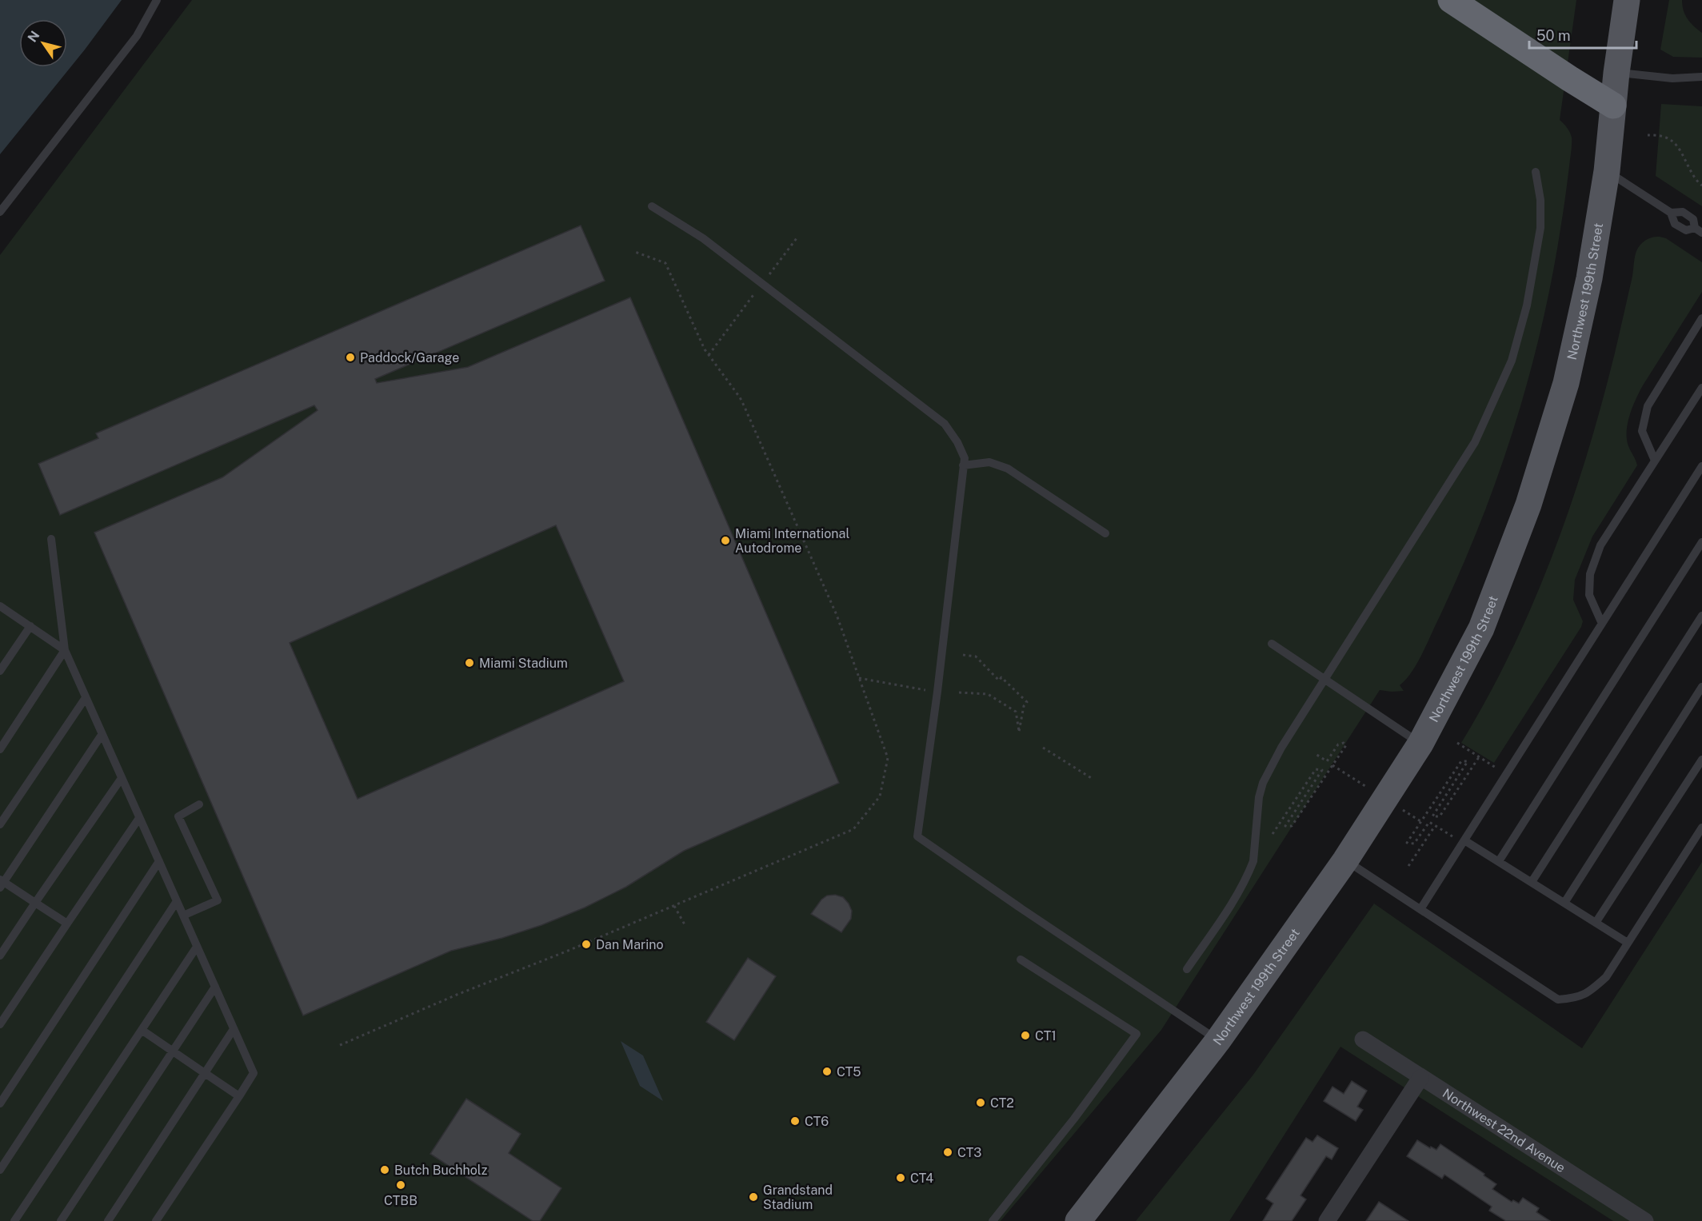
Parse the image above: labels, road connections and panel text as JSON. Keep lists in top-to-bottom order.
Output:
{
  "streets": {
    "main road": ["Northwest 199th Street"],
    "street": ["Northwest 22nd Avenue"]
  },
  "places": [
    "Paddock/Garage",
    "Miami International Autodrome",
    "Miami Stadium",
    "Dan Marino",
    "CT1",
    "CT5",
    "CT2",
    "CT6",
    "CT3",
    "Butch Buchholz",
    "CT4",
    "CTBB",
    "Grandstand Stadium"
  ],
  "scale_bar": "50 m",
  "north": "top left"
}
